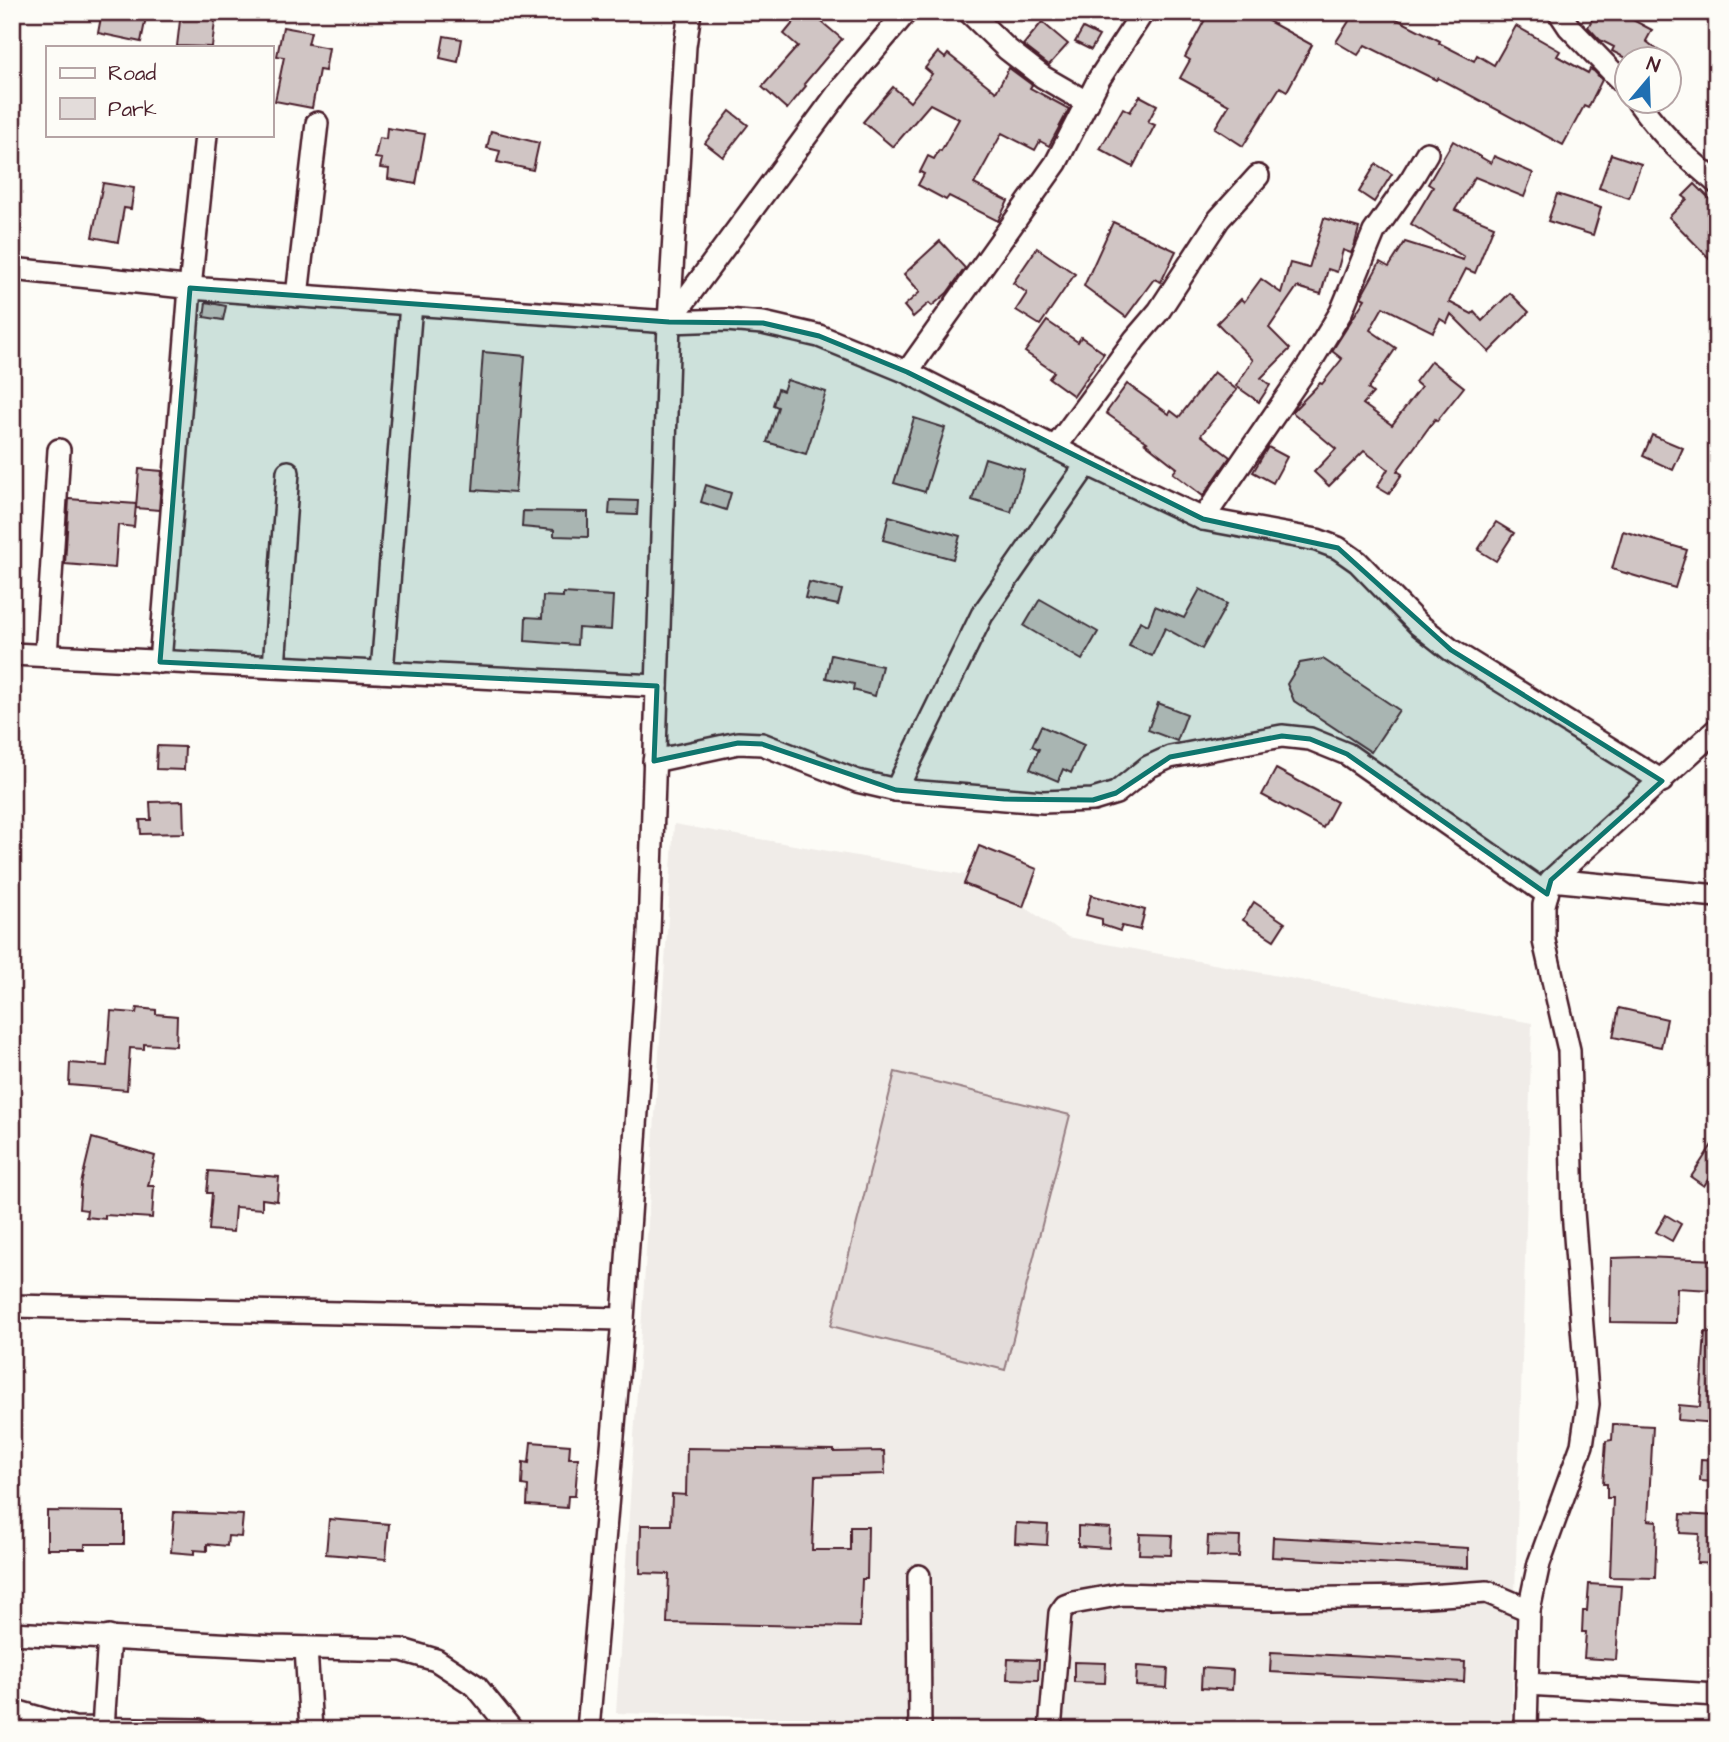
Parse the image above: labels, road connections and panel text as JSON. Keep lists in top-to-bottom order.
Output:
{
  "legend": ["Road", "Park"],
  "north": "top"
}
